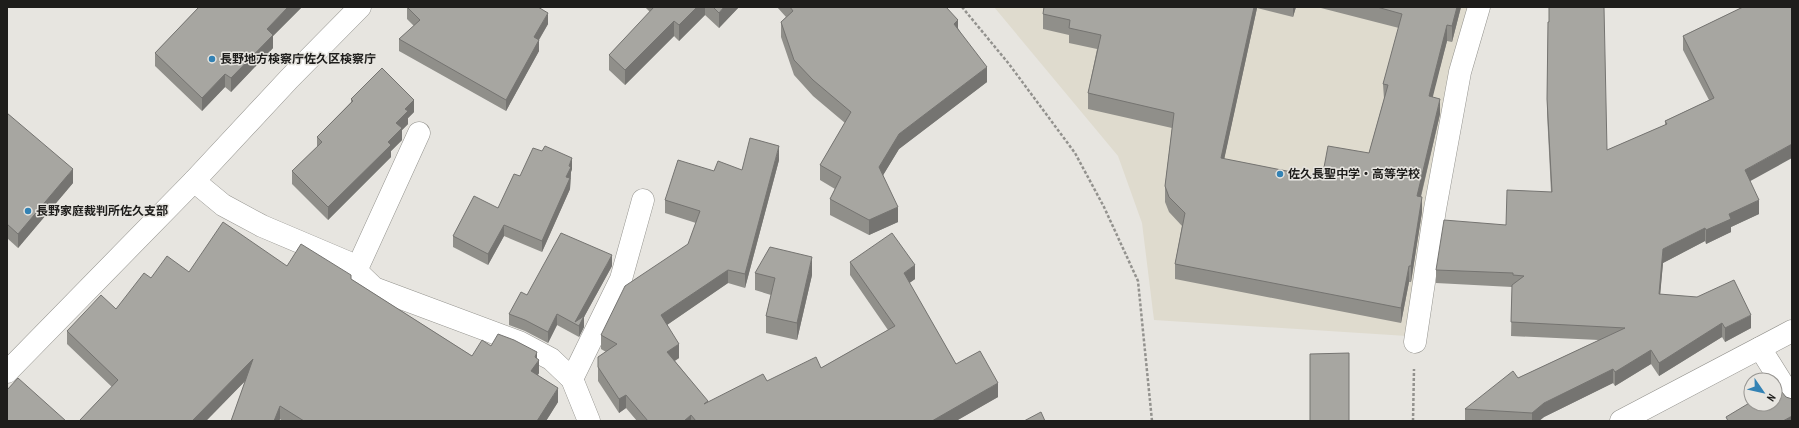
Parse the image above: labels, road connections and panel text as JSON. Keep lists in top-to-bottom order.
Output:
{
  "places": ["長野地方検察庁佐久区検察庁", "佐久長聖中学・高等学校", "長野家庭裁判所佐久支部"],
  "north": "bottom right"
}
